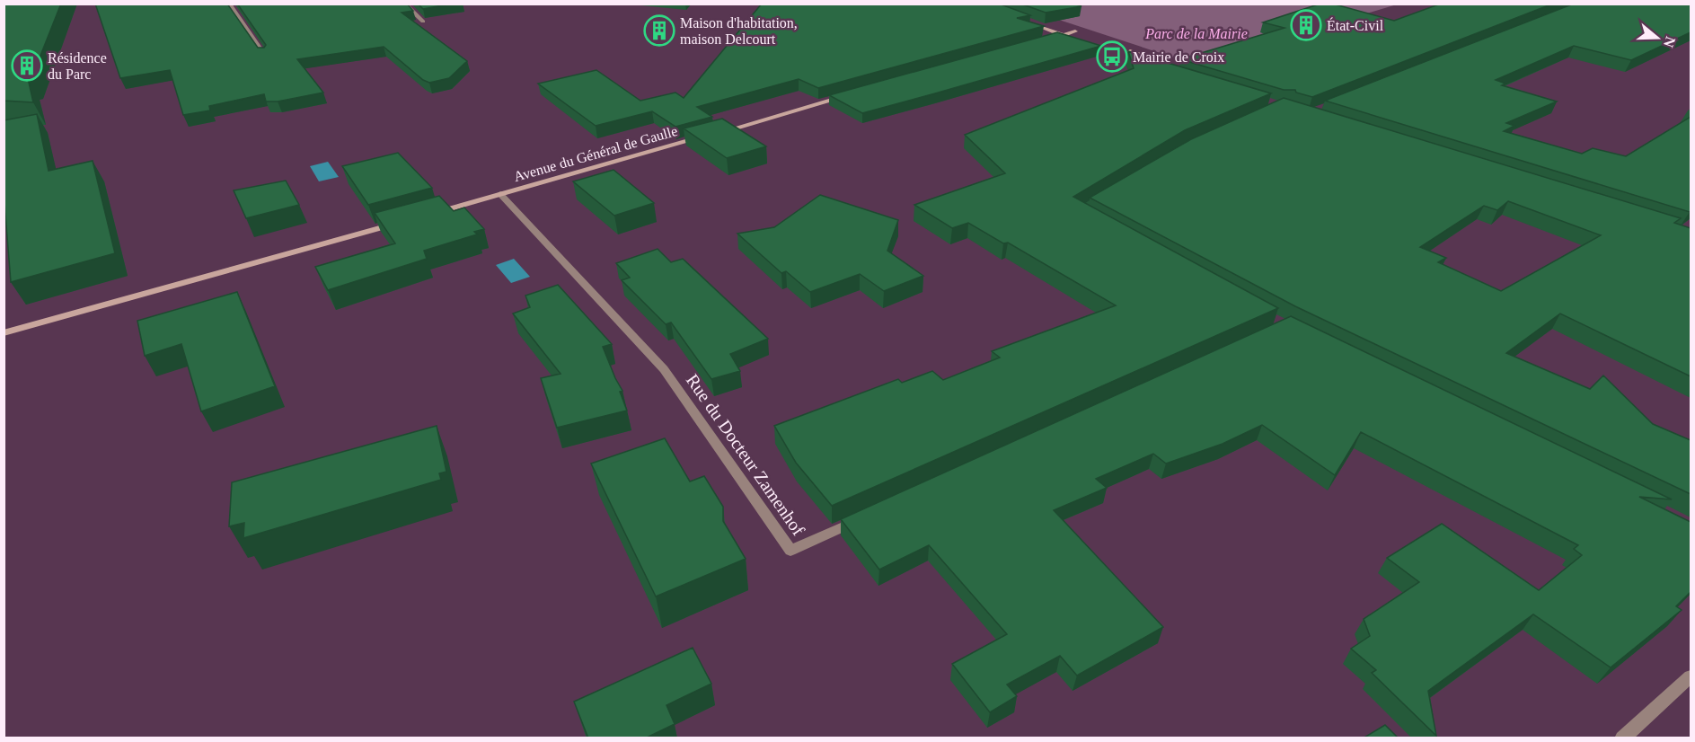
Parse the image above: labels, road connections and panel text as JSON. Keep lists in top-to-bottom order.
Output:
{
  "streets": {
    "street": ["Avenue du Général de Gaulle", "Rue du Docteur Zamenhof"]
  },
  "crossings": [
    ["Avenue du Général de Gaulle", "Rue du Docteur Zamenhof"]
  ],
  "parks": ["Parc de la Mairie"],
  "places": {
    "building": ["État-Civil", "Maison d'habitation, maison Delcourt", "Résidence du Parc"],
    "bus stop": ["Mairie de Croix"]
  },
  "north": "right"
}
